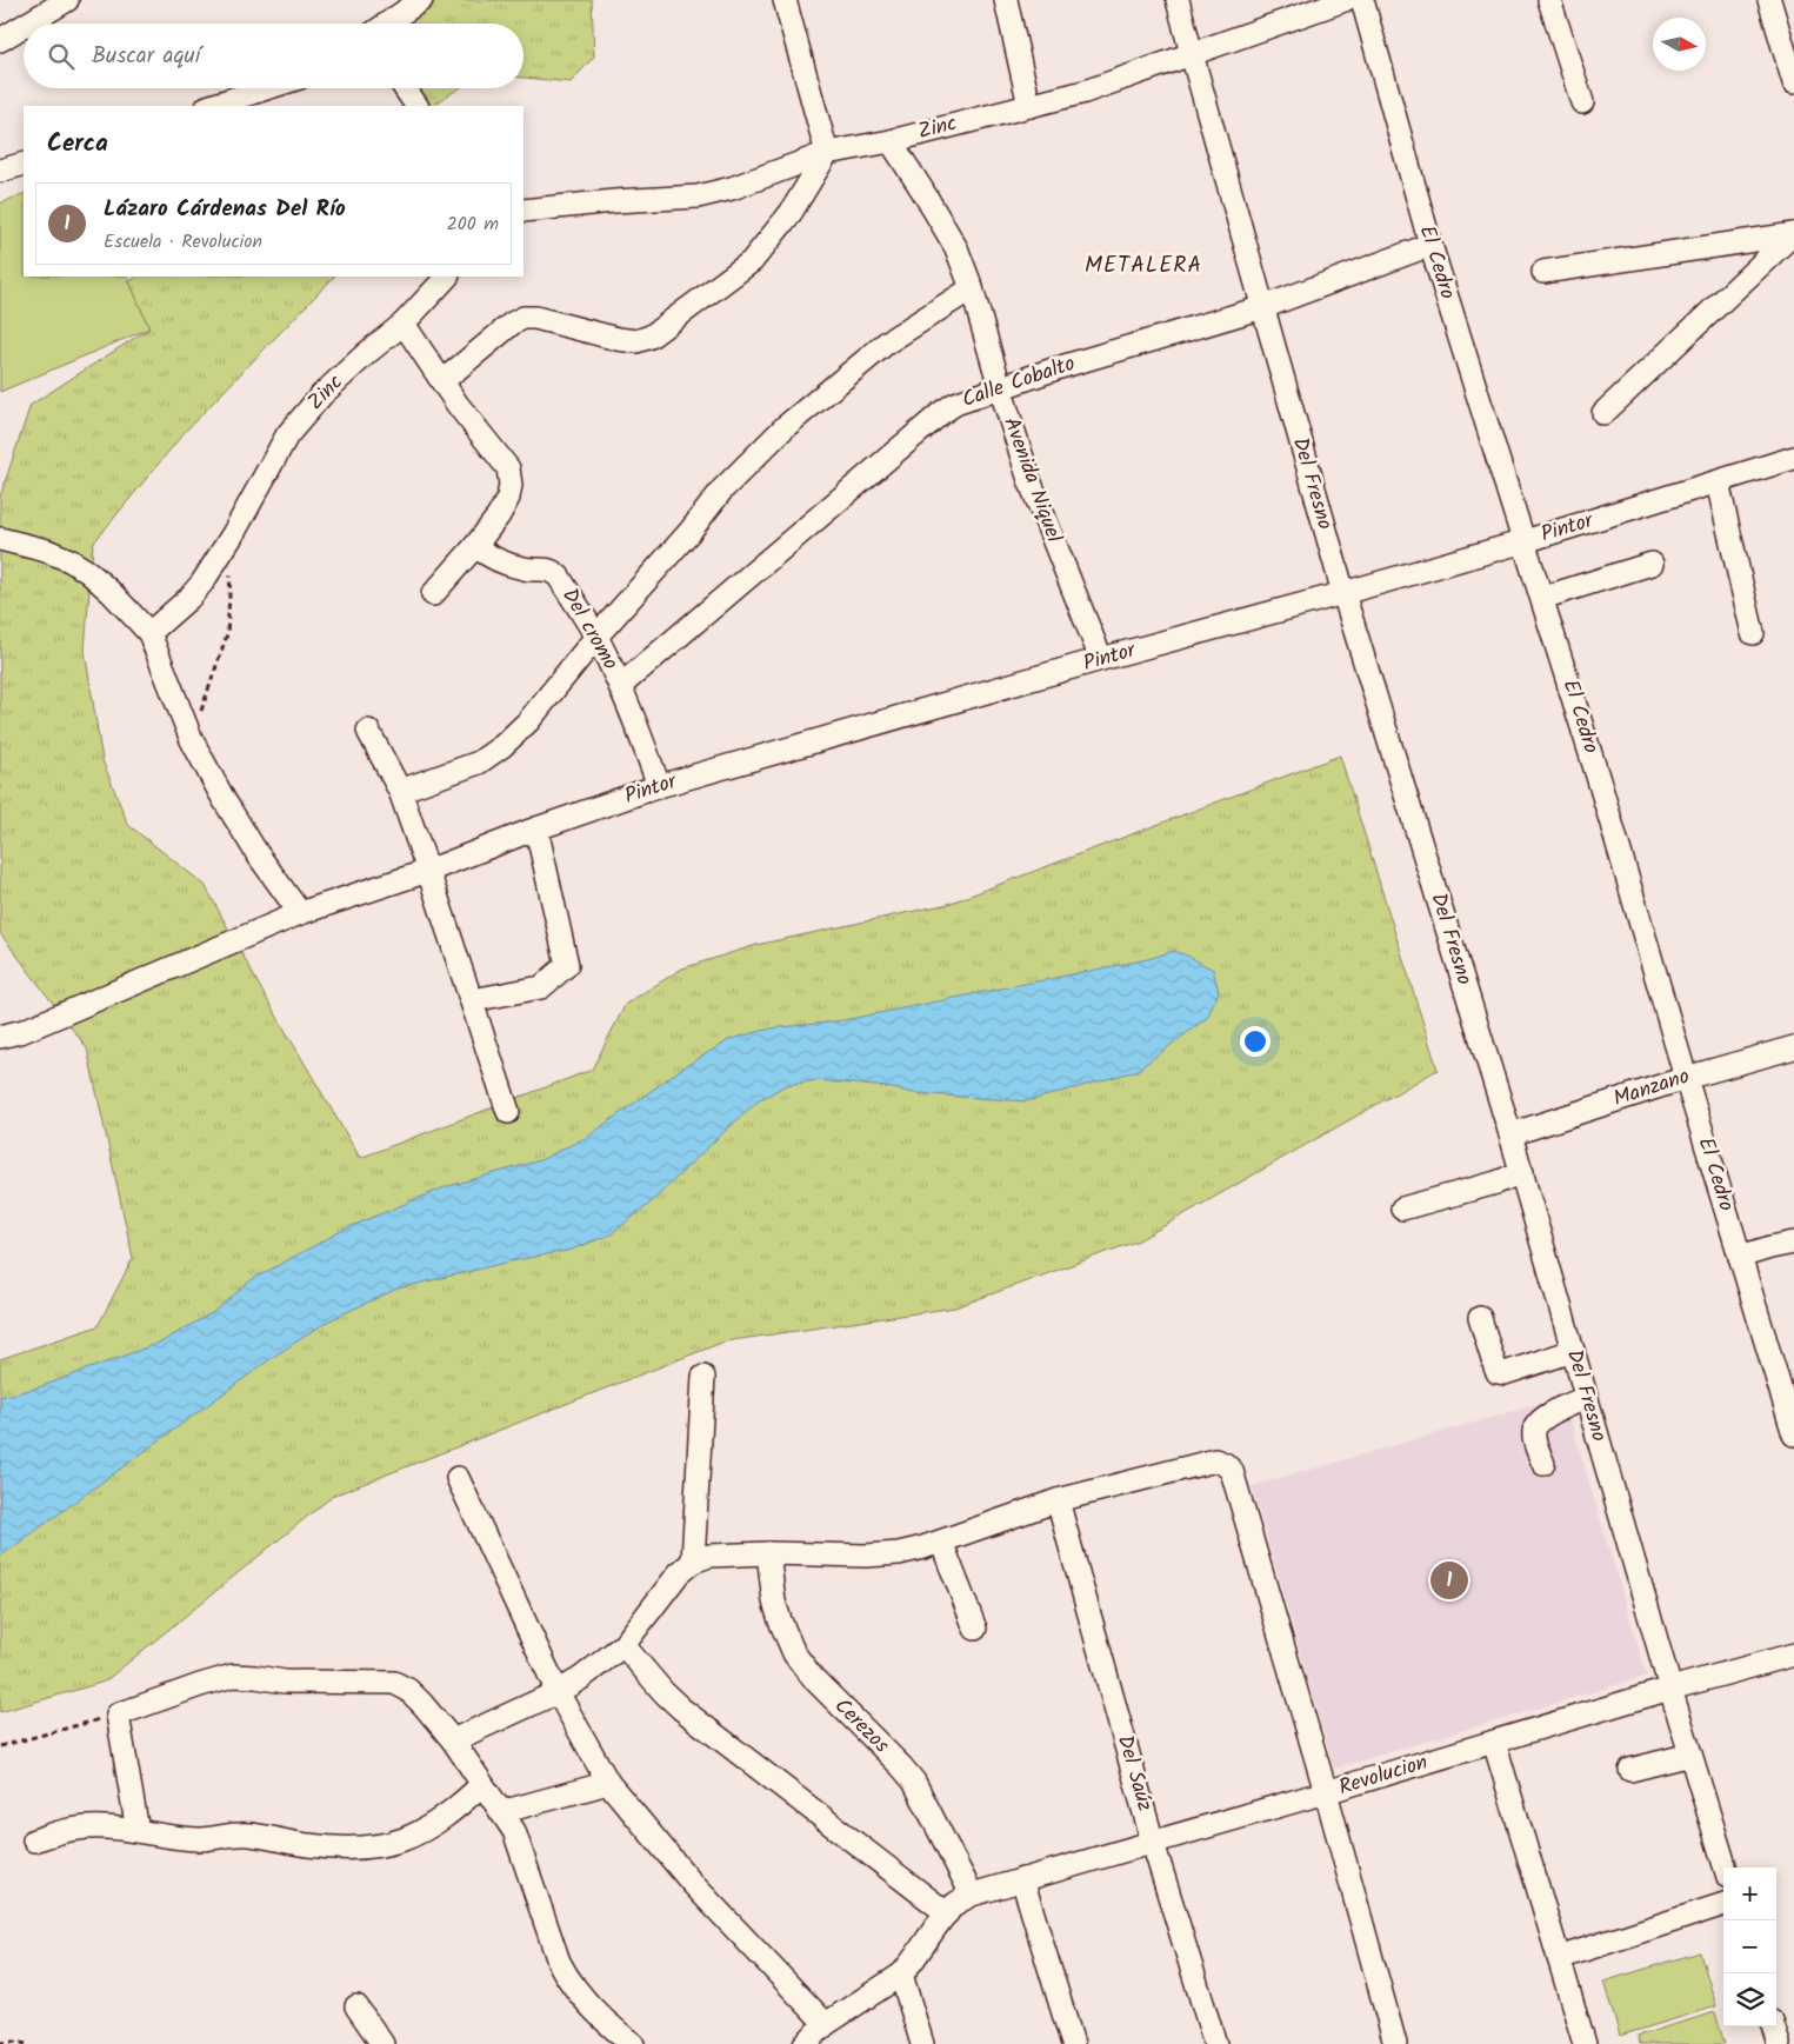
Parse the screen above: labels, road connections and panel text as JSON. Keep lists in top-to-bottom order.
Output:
{
  "streets": {
    "street": [
      "Zinc",
      "El Cedro",
      "Calle Cobalto",
      "Avenida Niquel",
      "Del Fresno",
      "Pintor",
      "Del cromo",
      "Manzano",
      "Cerezos",
      "Del Saúz",
      "Revolucion"
    ]
  },
  "crossings": [
    ["Zinc", "Avenida Niquel"],
    ["Zinc", "Del Fresno"],
    ["El Cedro", "Calle Cobalto"],
    ["El Cedro", "Pintor"],
    ["El Cedro", "Manzano"],
    ["Calle Cobalto", "Avenida Niquel"],
    ["Calle Cobalto", "Del Fresno"],
    ["Calle Cobalto", "Del cromo"],
    ["Avenida Niquel", "Pintor"],
    ["Del Fresno", "Pintor"],
    ["Del Fresno", "Manzano"],
    ["Del Fresno", "Revolucion"],
    ["Pintor", "Del cromo"],
    ["Cerezos", "Revolucion"],
    ["Del Saúz", "Revolucion"]
  ],
  "districts": ["METALERA"],
  "north": "right",
  "page": {
    "search": "Buscar aquí",
    "heading": "Cerca",
    "list": [
      {
        "mark": "1",
        "name": "Lázaro Cárdenas Del Río",
        "note": "Escuela · Revolucion",
        "value": "200 m"
      }
    ],
    "pins": "1",
    "map_buttons": ["+", "−"]
  }
}
